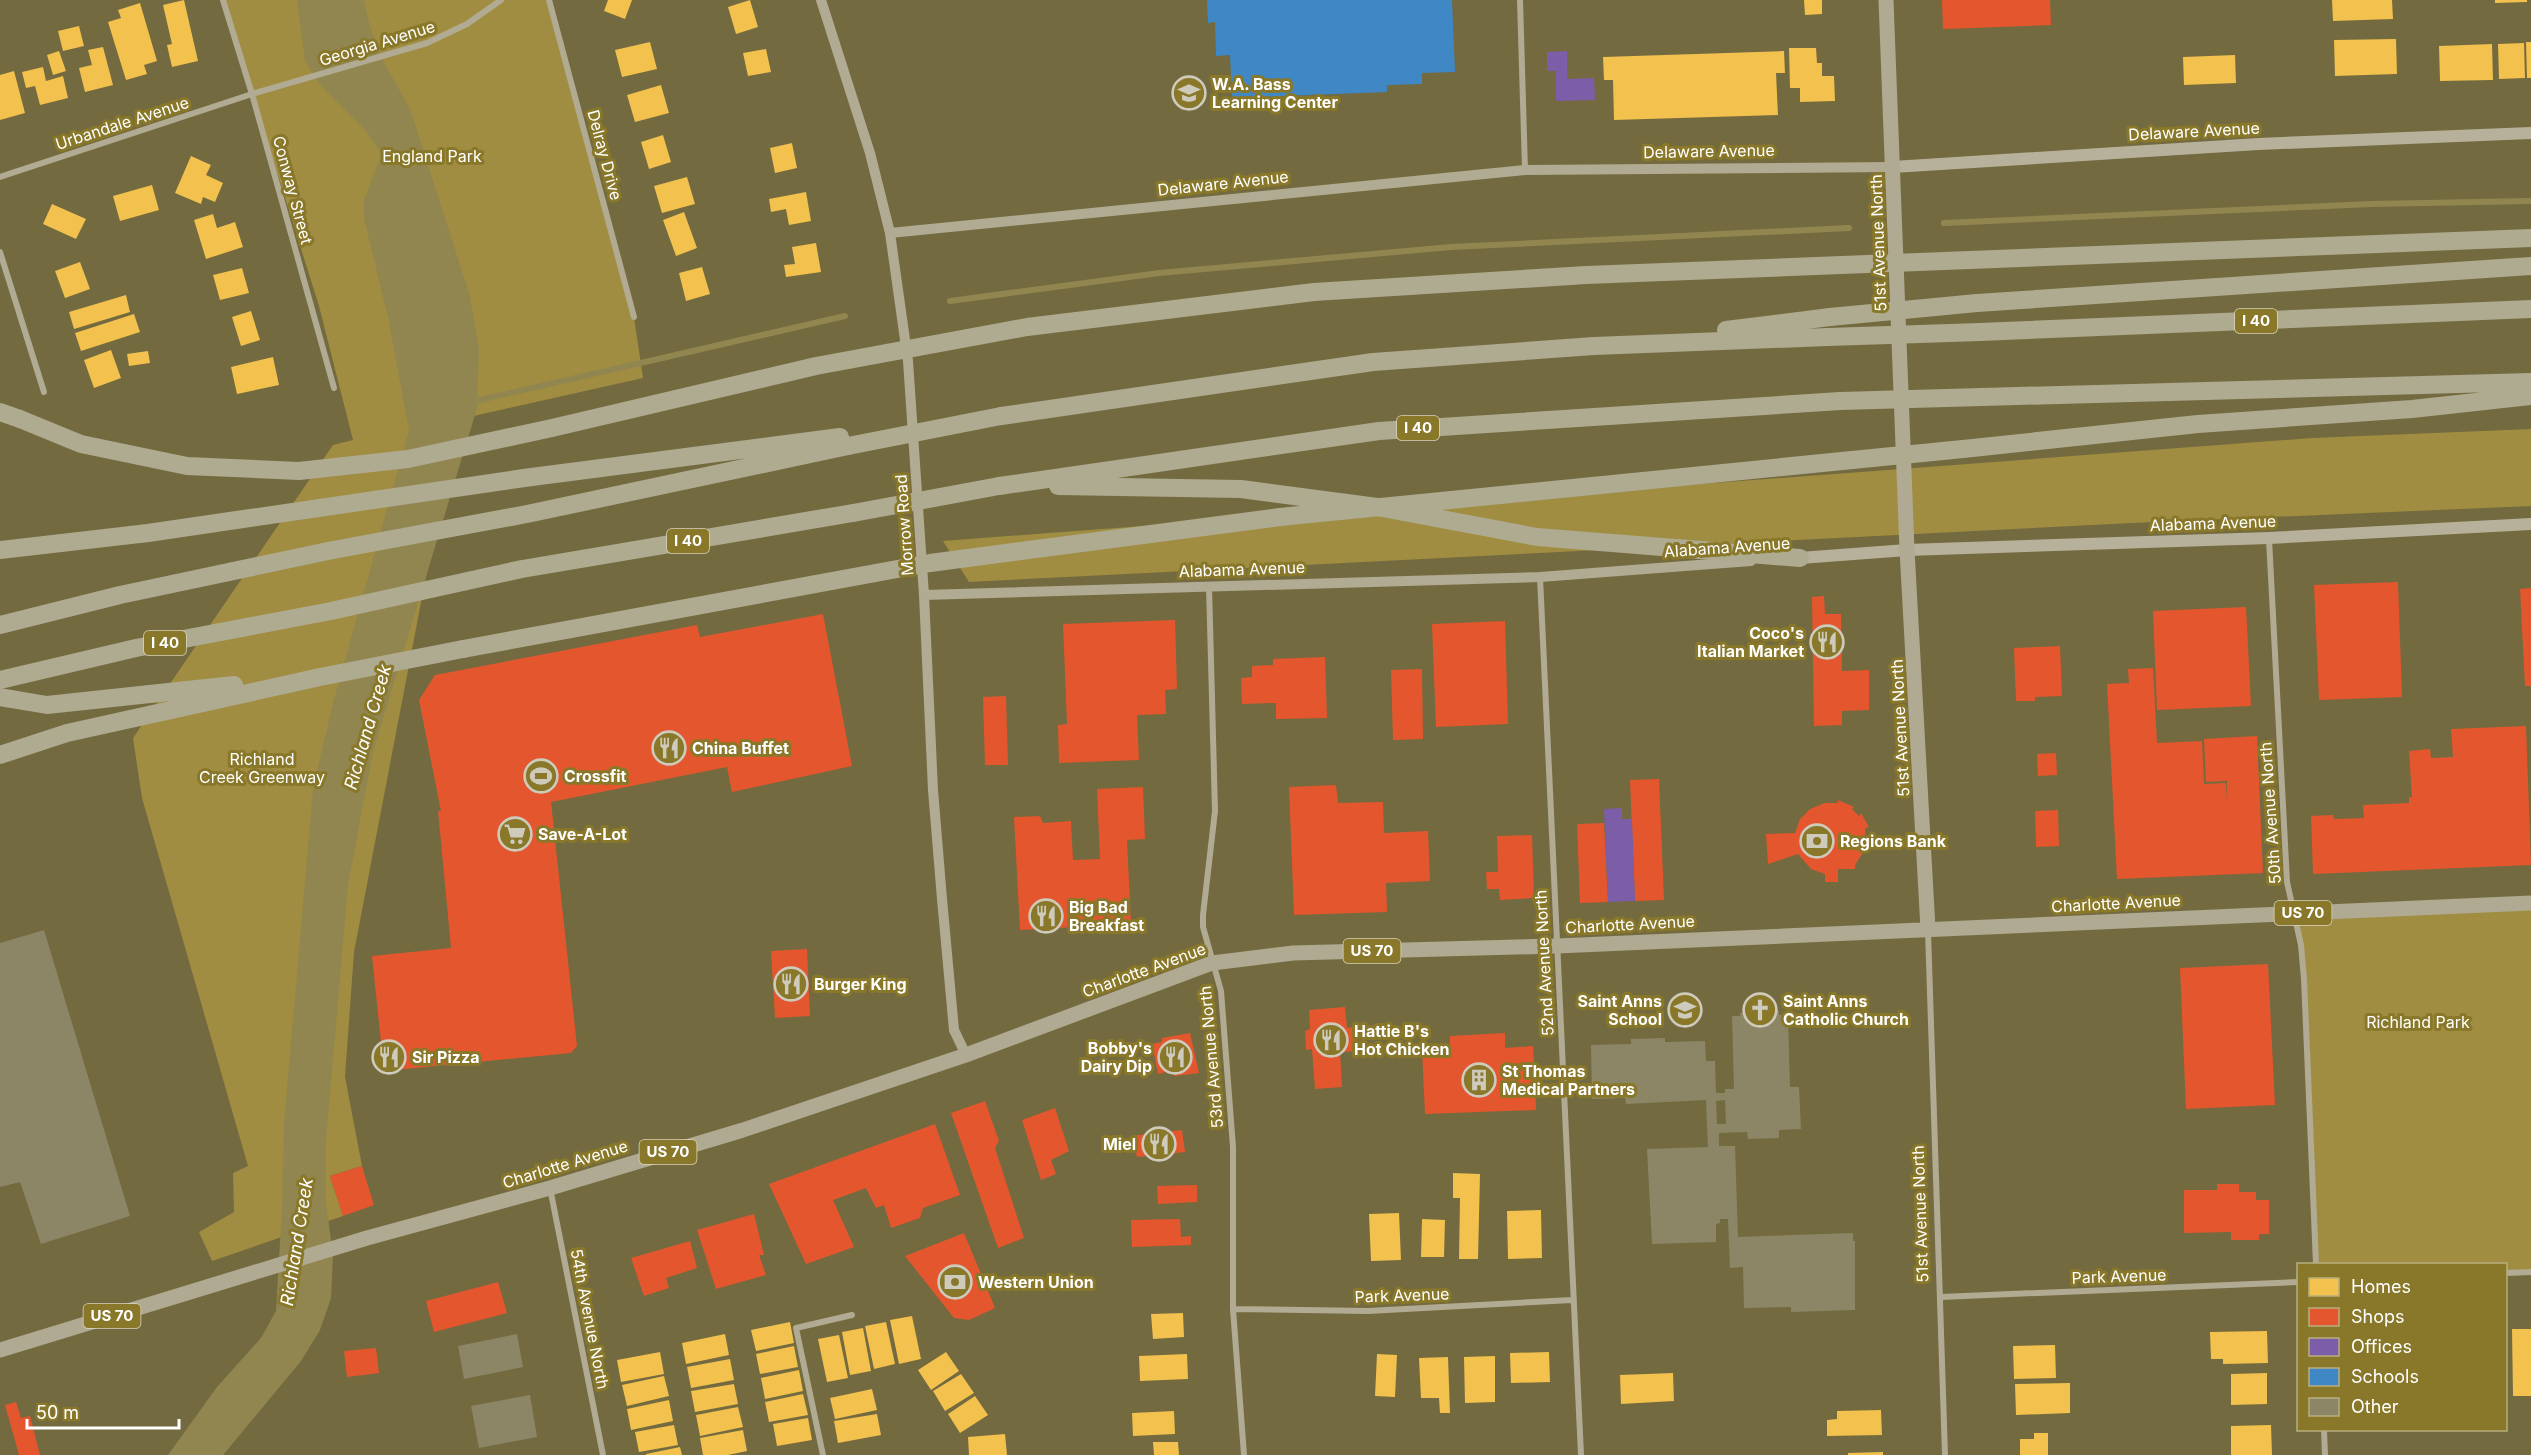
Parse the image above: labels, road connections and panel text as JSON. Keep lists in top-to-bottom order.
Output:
{
  "streets": {
    "highway": ["I 40"],
    "main road": [
      "Delaware Avenue",
      "51st Avenue North",
      "Alabama Avenue",
      "Charlotte Avenue",
      "US 70"
    ],
    "street": [
      "Georgia Avenue",
      "Urbandale Avenue",
      "Delray Drive",
      "Conway Street",
      "Morrow Road",
      "50th Avenue North",
      "52nd Avenue North",
      "53rd Avenue North",
      "Park Avenue",
      "54th Avenue North"
    ]
  },
  "crossings": [
    ["Georgia Avenue", "Urbandale Avenue"],
    ["Georgia Avenue", "Conway Street"],
    ["Urbandale Avenue", "Conway Street"],
    ["Delaware Avenue", "51st Avenue North"],
    ["Delaware Avenue", "Morrow Road"],
    ["51st Avenue North", "Alabama Avenue"],
    ["51st Avenue North", "Charlotte Avenue"],
    ["51st Avenue North", "Park Avenue"],
    ["Alabama Avenue", "Morrow Road"],
    ["Alabama Avenue", "50th Avenue North"],
    ["Alabama Avenue", "52nd Avenue North"],
    ["Alabama Avenue", "53rd Avenue North"],
    ["Morrow Road", "Charlotte Avenue"],
    ["50th Avenue North", "Charlotte Avenue"],
    ["Charlotte Avenue", "52nd Avenue North"],
    ["Charlotte Avenue", "53rd Avenue North"],
    ["Charlotte Avenue", "54th Avenue North"],
    ["52nd Avenue North", "Park Avenue"],
    ["53rd Avenue North", "Park Avenue"]
  ],
  "water": ["Richland Creek"],
  "parks": ["England Park", "Richland Creek Greenway", "Richland Park"],
  "places": {
    "school or university": ["W.A. Bass Learning Center", "Saint Anns School"],
    "restaurant": [
      "Coco's Italian Market",
      "China Buffet",
      "Big Bad Breakfast",
      "Burger King",
      "Hattie B's Hot Chicken",
      "Sir Pizza",
      "Bobby's Dairy Dip",
      "Miel"
    ],
    "sports": ["Crossfit"],
    "supermarket": ["Save-A-Lot"],
    "bank": ["Regions Bank", "Western Union"],
    "church": ["Saint Anns Catholic Church"],
    "building": ["St Thomas Medical Partners"]
  },
  "legend": [
    "Homes",
    "Shops",
    "Offices",
    "Schools",
    "Other"
  ],
  "scale_bar": "50 m"
}
